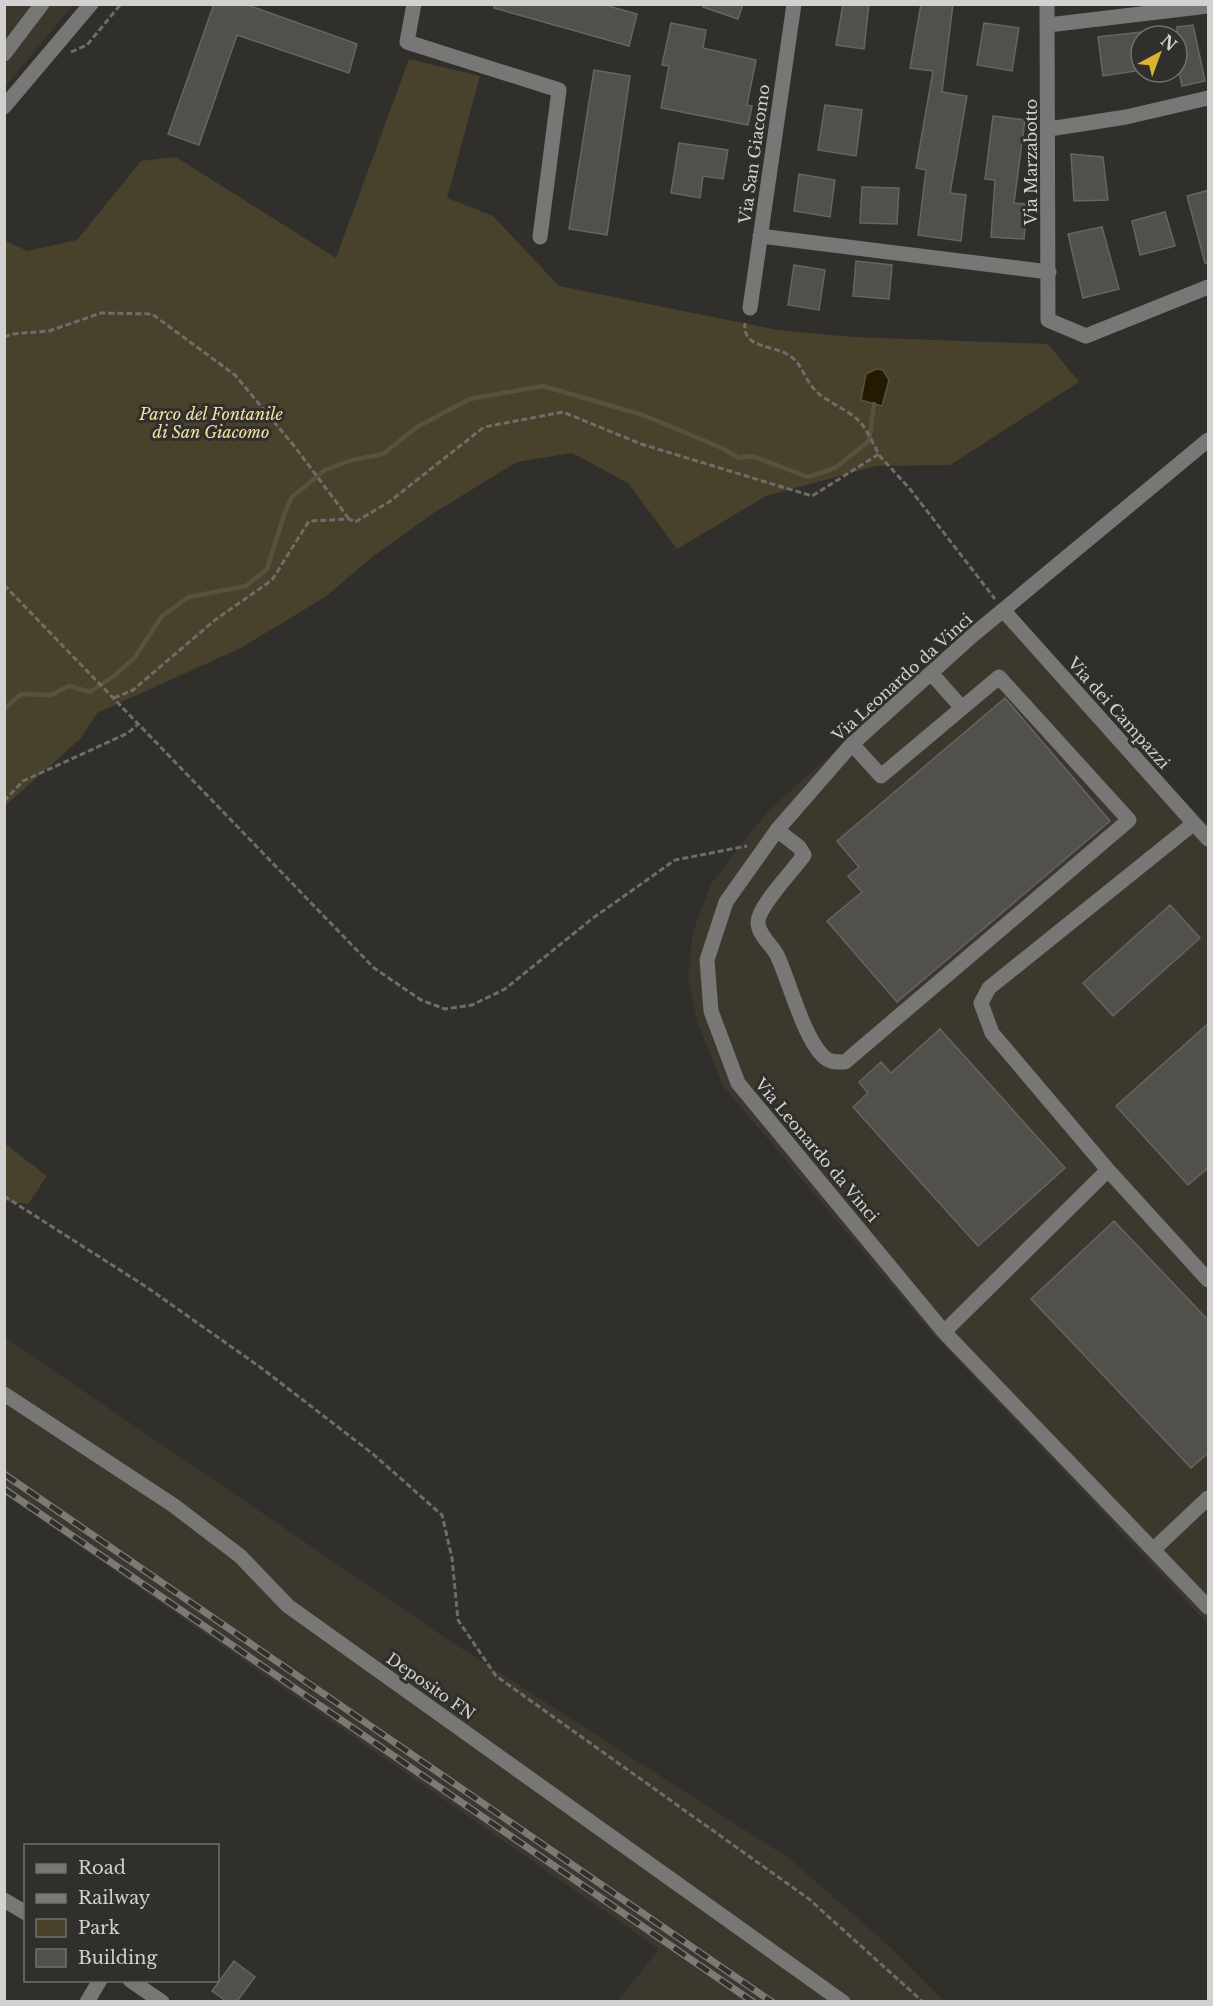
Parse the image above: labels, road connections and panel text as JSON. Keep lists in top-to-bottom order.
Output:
{
  "streets": {
    "street": [
      "Via San Giacomo",
      "Via Marzabotto",
      "Via Leonardo da Vinci",
      "Via dei Campazzi",
      "Deposito FN"
    ]
  },
  "crossings": [
    ["Via Leonardo da Vinci", "Via dei Campazzi"]
  ],
  "parks": ["Parco del Fontanile di San Giacomo"],
  "legend": [
    "Road",
    "Railway",
    "Park",
    "Building"
  ],
  "north": "top right"
}
